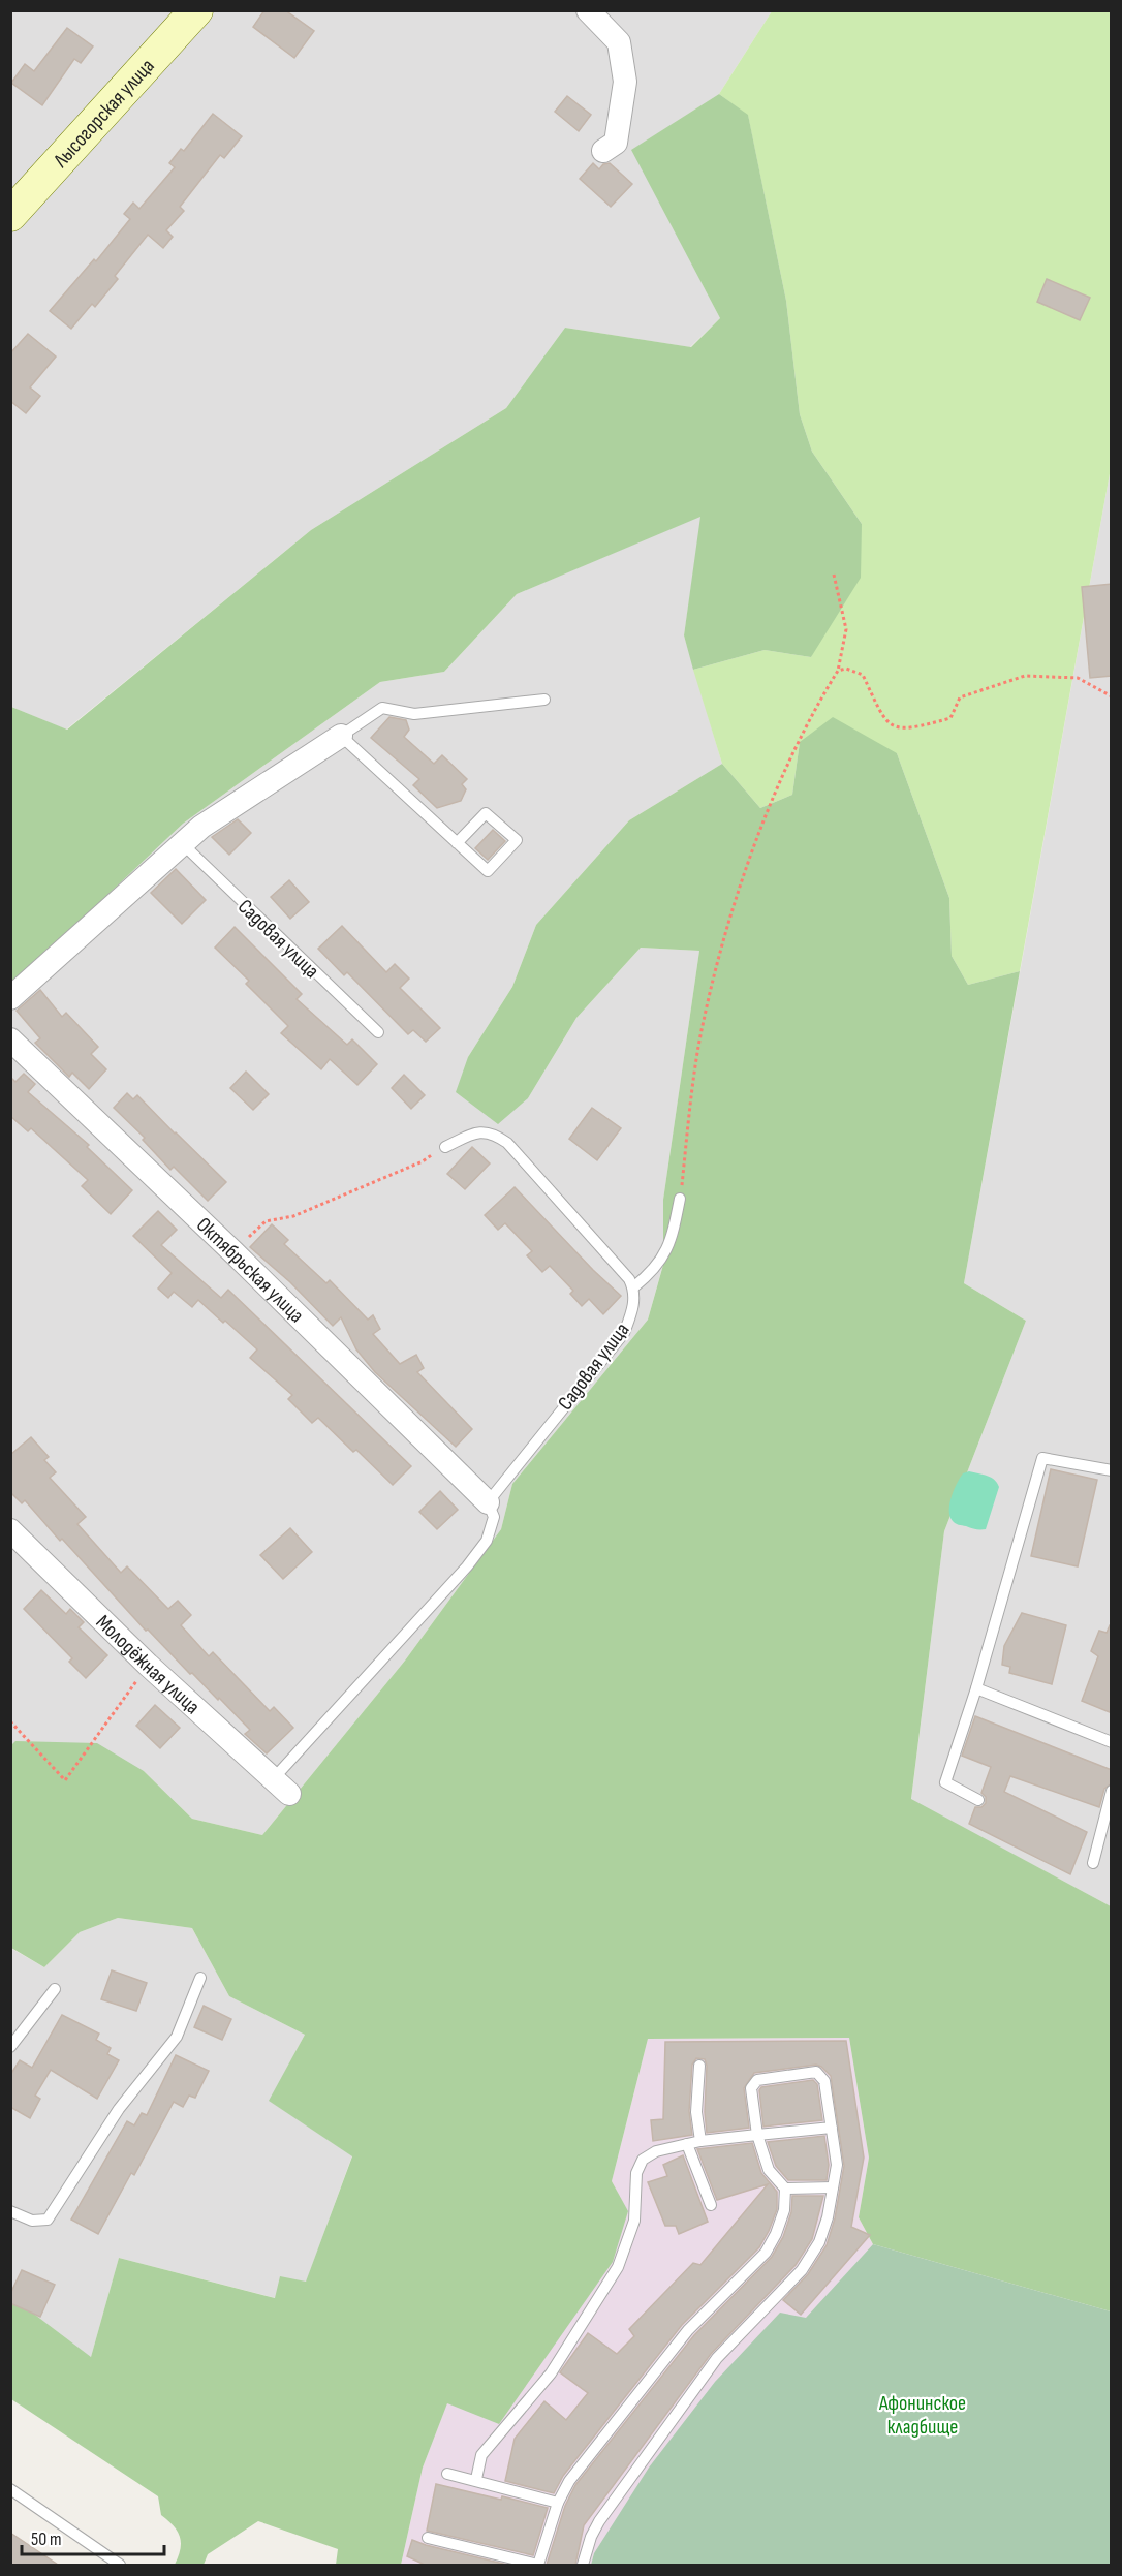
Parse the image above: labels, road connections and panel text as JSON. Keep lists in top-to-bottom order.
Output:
{
  "streets": {
    "street": ["Лысогорская улица", "Октябрьская улица", "Молодёжная улица"],
    "lane": ["Садовая улица"]
  },
  "crossings": [
    ["Садовая улица", "Октябрьская улица"]
  ],
  "parks": ["Афонинское кладбище"],
  "scale_bar": "50 m"
}
